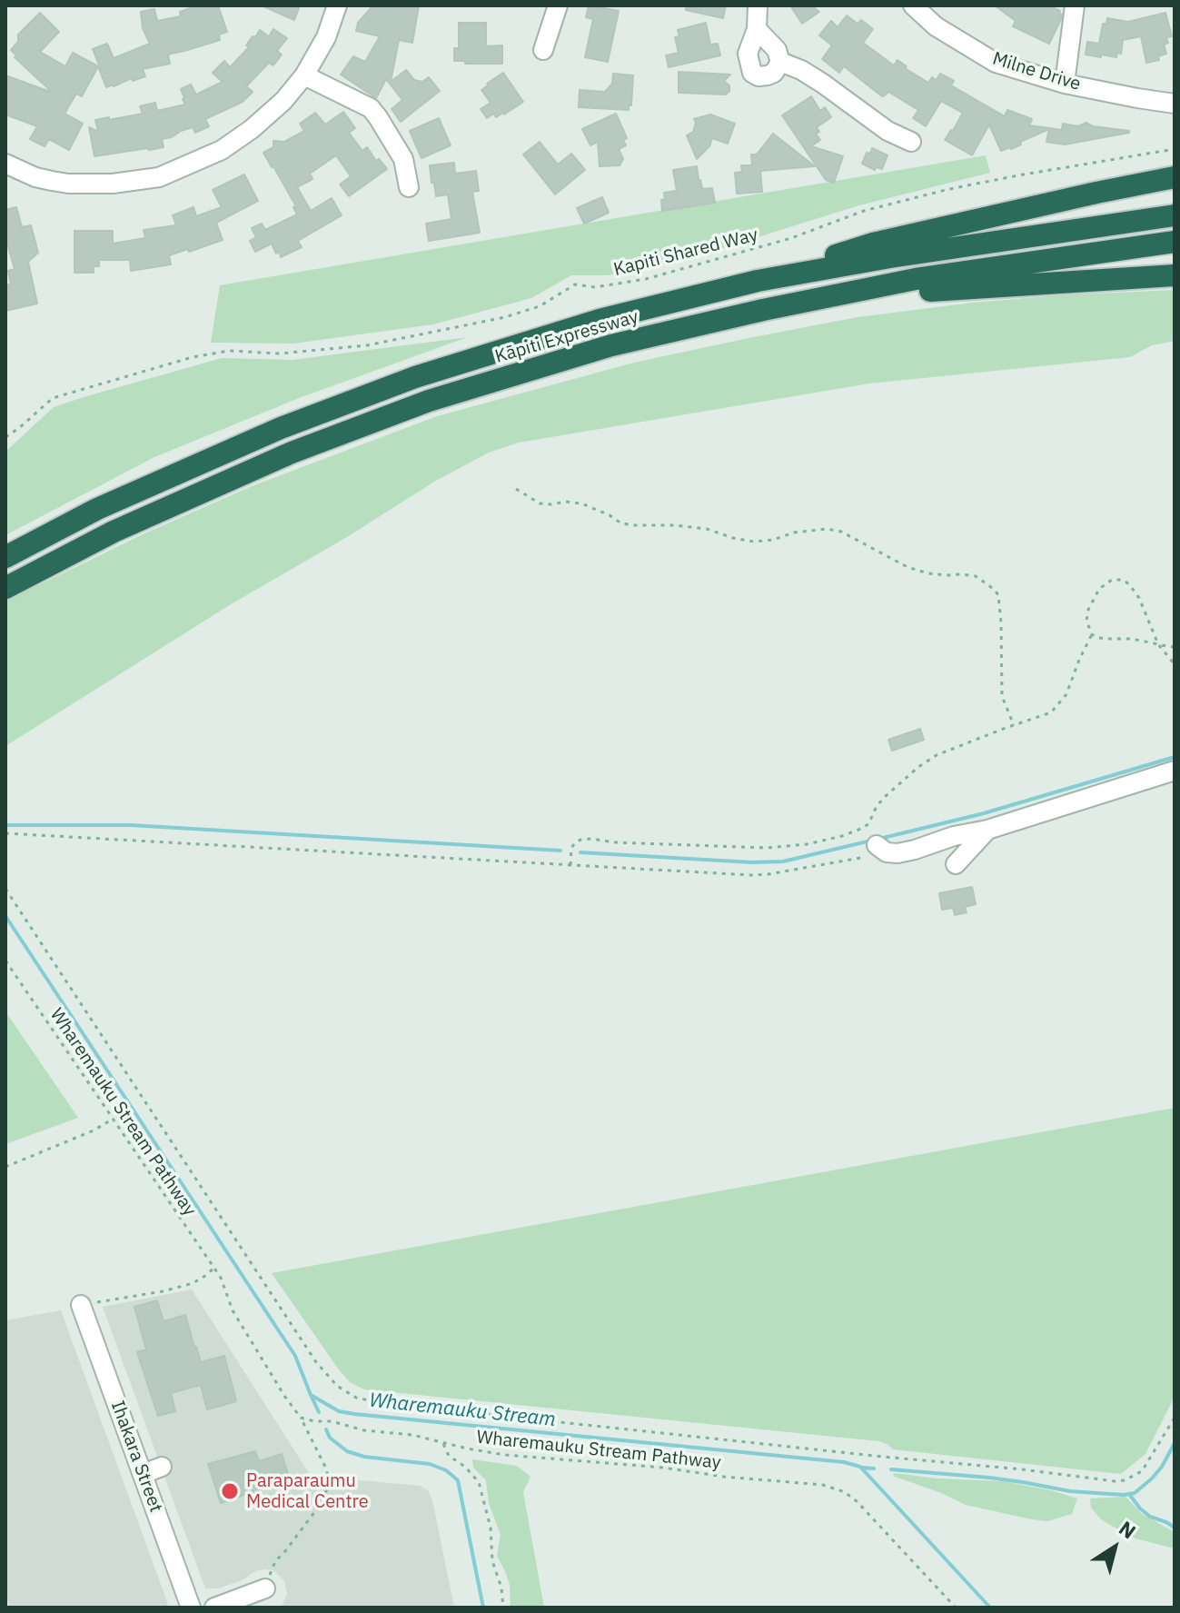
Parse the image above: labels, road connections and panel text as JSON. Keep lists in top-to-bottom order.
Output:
{
  "streets": {
    "highway": ["Kāpiti Expressway"],
    "street": ["Milne Drive", "Ihakara Street"],
    "path": ["Kapiti Shared Way", "Wharemauku Stream Pathway"]
  },
  "water": ["Wharemauku Stream"],
  "places": ["Paraparaumu Medical Centre"],
  "north": "top right"
}
